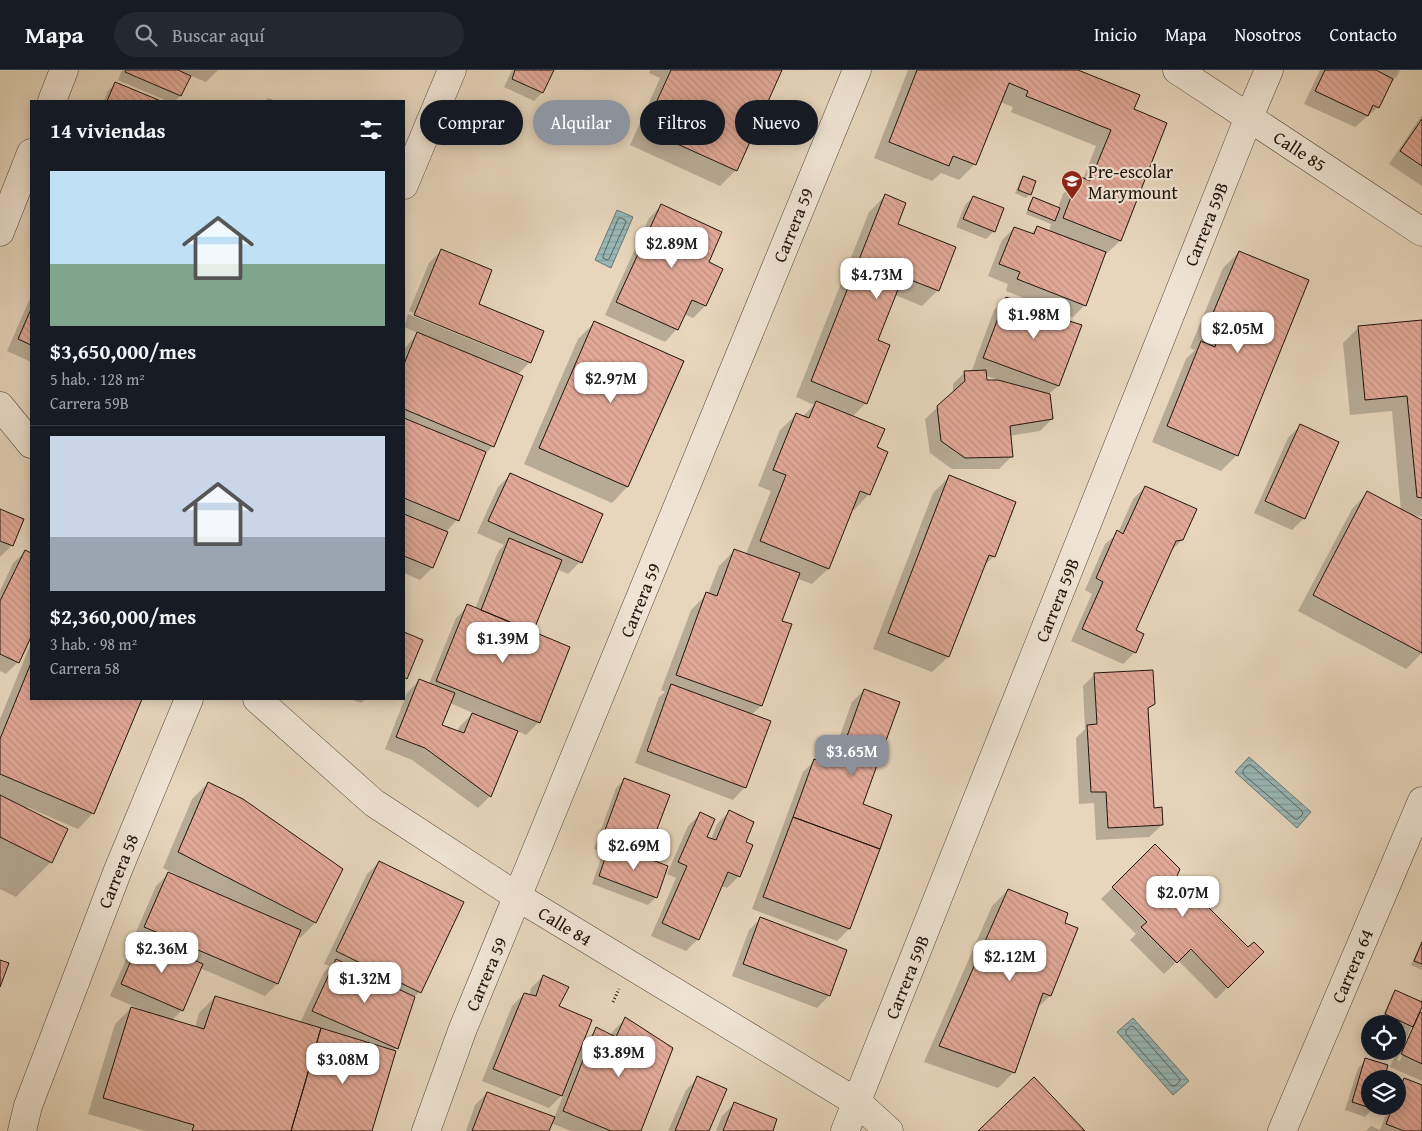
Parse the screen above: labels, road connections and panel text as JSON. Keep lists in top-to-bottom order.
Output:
{
  "streets": {
    "street": [
      "Calle 85",
      "Carrera 59B",
      "Carrera 59",
      "Carrera 58",
      "Calle 84",
      "Carrera 64"
    ]
  },
  "crossings": [
    ["Calle 85", "Carrera 59B"],
    ["Carrera 59B", "Calle 84"],
    ["Carrera 59", "Calle 84"]
  ],
  "places": {
    "school or university": ["Pre-escolar Marymount"]
  },
  "page": {
    "header": "Mapa",
    "search": "Buscar aquí",
    "nav": [
      "Inicio",
      "Mapa",
      "Nosotros",
      "Contacto"
    ],
    "chip": [
      "Comprar",
      "Alquilar",
      "Filtros",
      "Nuevo"
    ],
    "heading": "14 viviendas",
    "list": [
      {
        "name": "$3,650,000/mes",
        "note": "5 hab. · 128 m² · Carrera 59B"
      },
      {
        "name": "$2,360,000/mes",
        "note": "3 hab. · 98 m² · Carrera 58"
      }
    ],
    "price": [
      "$2.89M",
      "$4.73M",
      "$1.98M",
      "$2.05M",
      "$2.97M",
      "$1.39M",
      "$3.65M",
      "$2.69M",
      "$2.07M",
      "$2.36M",
      "$2.12M",
      "$1.32M",
      "$3.89M",
      "$3.08M"
    ]
  }
}
